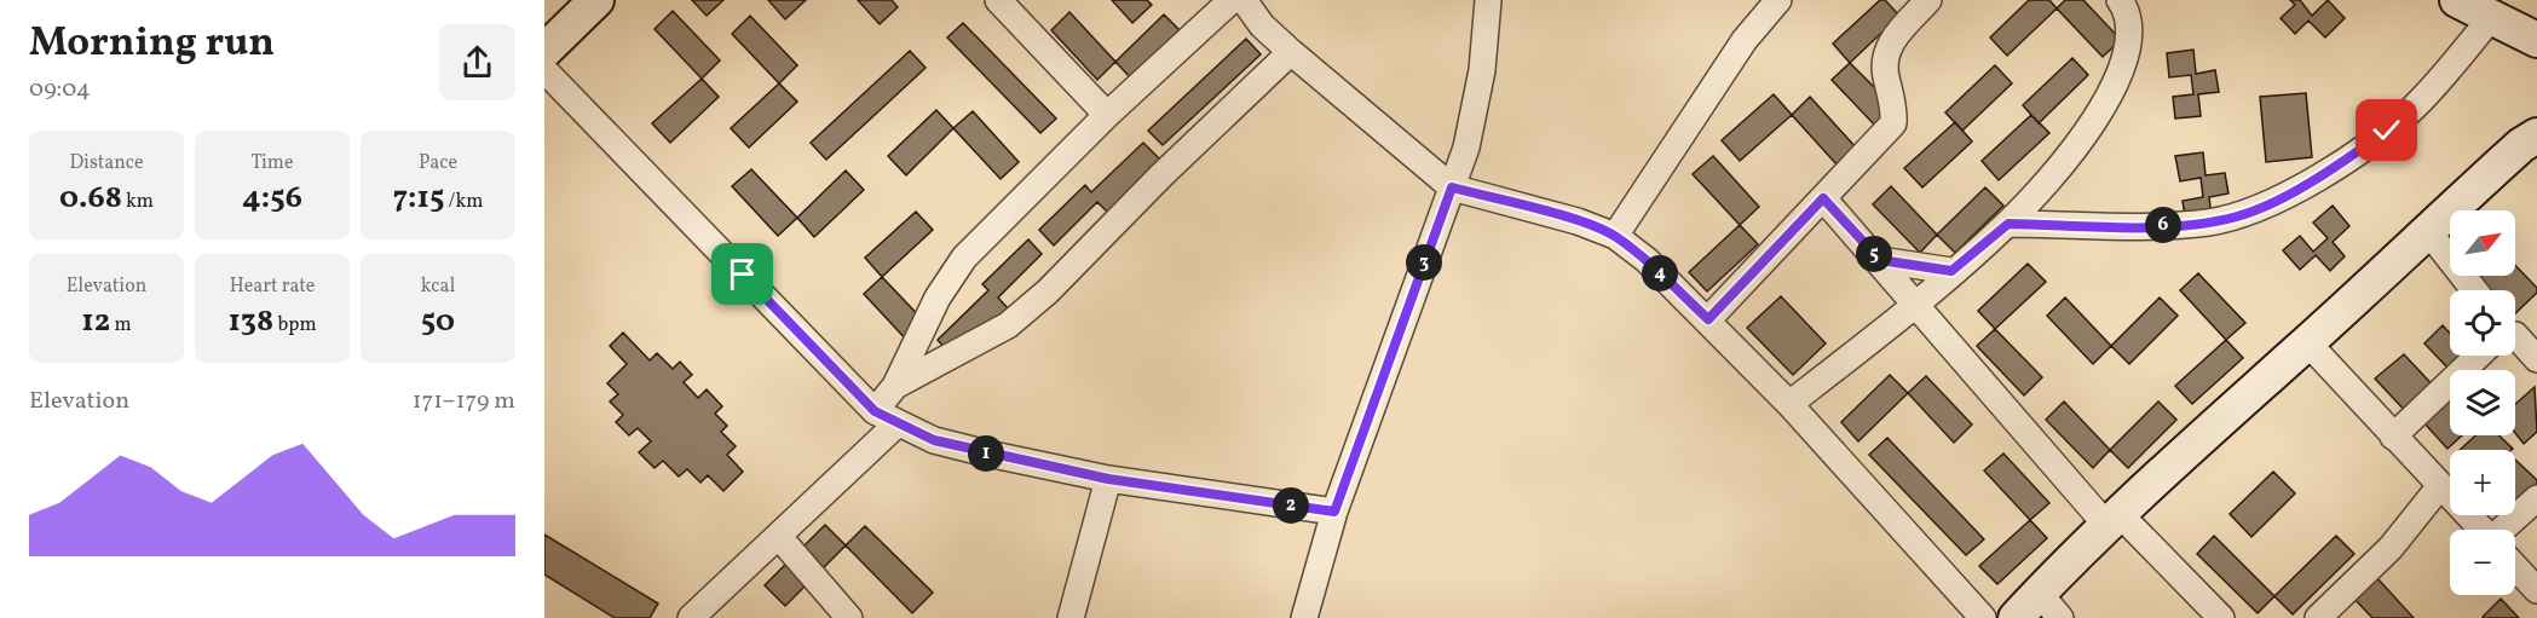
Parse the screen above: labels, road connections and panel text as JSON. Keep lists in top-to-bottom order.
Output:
{
  "north": "top right",
  "page": {
    "heading": ["Morning run", "09:04"],
    "stats": [
      ["Distance", "0.68 km"],
      ["Time", "4:56"],
      ["Pace", "7:15 /km"],
      ["Elevation", "12 m"],
      ["Heart rate", "138 bpm"],
      ["kcal", "50"]
    ],
    "pins": [
      "6",
      "5",
      "3",
      "4",
      "1",
      "2"
    ],
    "map_buttons": ["+", "−"],
    "chart": ["Elevation", "171–179 m"]
  }
}
